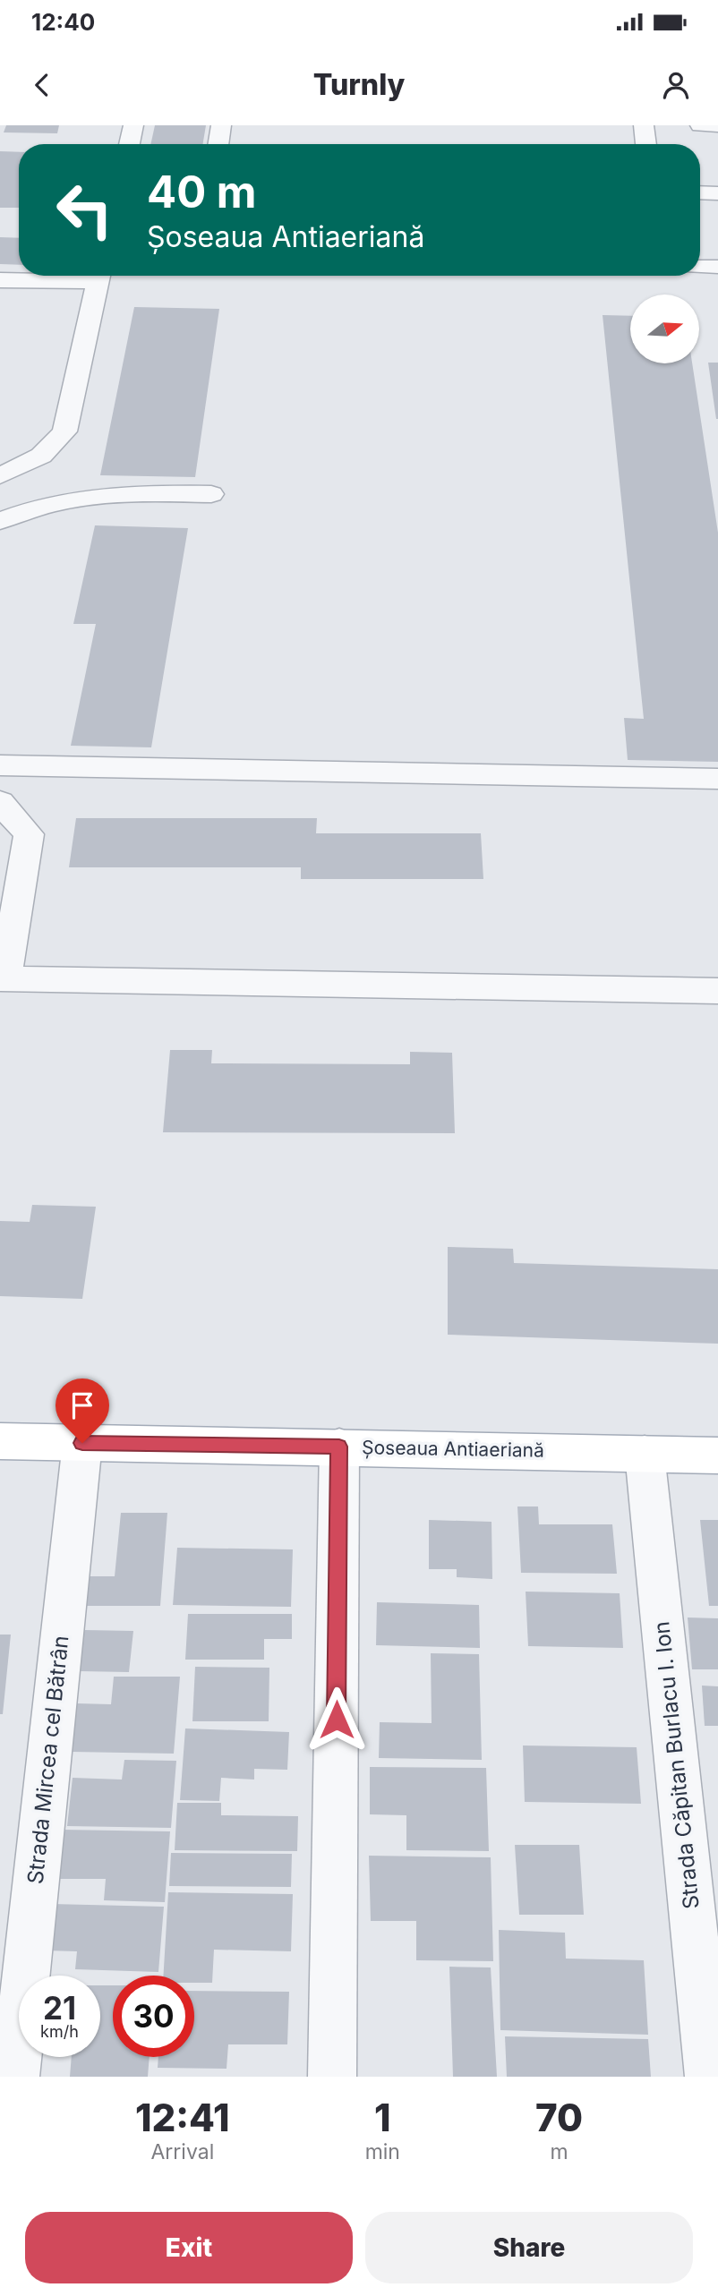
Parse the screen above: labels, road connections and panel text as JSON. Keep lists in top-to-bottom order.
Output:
{
  "streets": {
    "main road": ["Șoseaua Antiaeriană"],
    "street": ["Strada Mircea cel Bătrân", "Strada Căpitan Burlacu I. Ion"]
  },
  "crossings": [
    ["Șoseaua Antiaeriană", "Strada Mircea cel Bătrân"],
    ["Șoseaua Antiaeriană", "Strada Căpitan Burlacu I. Ion"]
  ],
  "north": "right",
  "page": {
    "status": "12:40",
    "header": "Turnly",
    "turn": ["40 m", "Șoseaua Antiaeriană"],
    "speed": "21 km/h",
    "limit": "30",
    "eta": [
      "12:41",
      "Arrival",
      "1",
      "min",
      "70",
      "m"
    ],
    "buttons": ["Exit", "Share"]
  }
}
